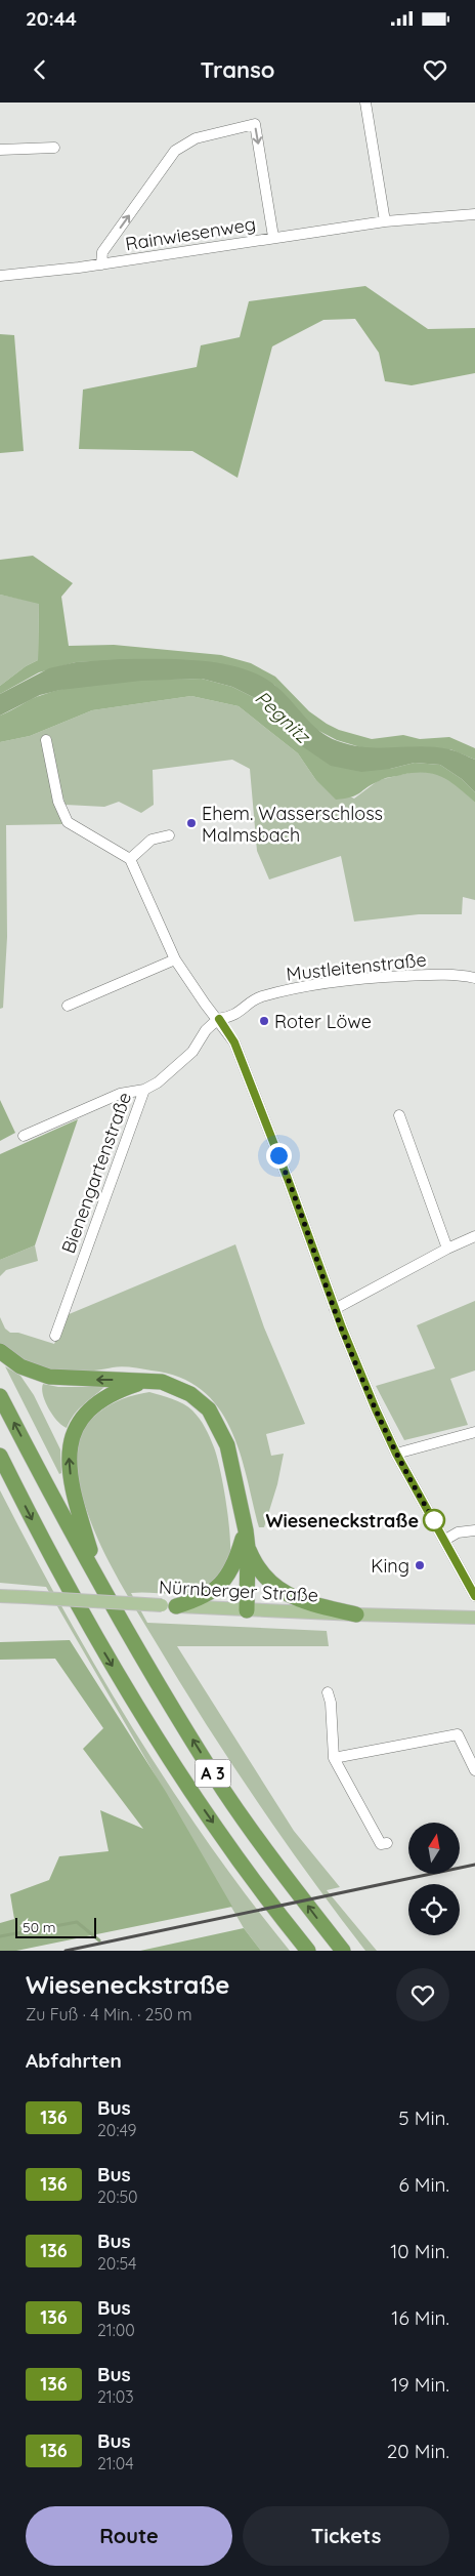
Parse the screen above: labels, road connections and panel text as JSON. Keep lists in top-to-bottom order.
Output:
{
  "streets": {
    "highway": ["A 3"],
    "main road": ["Nürnberger Straße"],
    "street": ["Rainwiesenweg", "Mustleitenstraße", "Bienengartenstraße"]
  },
  "crossings": [
    ["Mustleitenstraße", "Bienengartenstraße"]
  ],
  "water": ["Pegnitz"],
  "places": [
    "Ehem. Wasserschloss Malmsbach",
    "Roter Löwe",
    "Wieseneckstraße",
    "King"
  ],
  "lines": ["bus line 136"],
  "scale_bar": "50 m",
  "north": "top",
  "page": {
    "status": "20:44",
    "header": "Transo",
    "scale": "50 m",
    "heading": [
      ["Wieseneckstraße", "Zu Fuß · 4 Min. · 250 m"],
      "Abfahrten"
    ],
    "list": [
      {
        "mark": "136",
        "name": "Bus",
        "note": "20:49",
        "value": "5 Min."
      },
      {
        "mark": "136",
        "name": "Bus",
        "note": "20:50",
        "value": "6 Min."
      },
      {
        "mark": "136",
        "name": "Bus",
        "note": "20:54",
        "value": "10 Min."
      },
      {
        "mark": "136",
        "name": "Bus",
        "note": "21:00",
        "value": "16 Min."
      },
      {
        "mark": "136",
        "name": "Bus",
        "note": "21:03",
        "value": "19 Min."
      },
      {
        "mark": "136",
        "name": "Bus",
        "note": "21:04",
        "value": "20 Min."
      }
    ],
    "buttons": ["Route", "Tickets"]
  }
}
